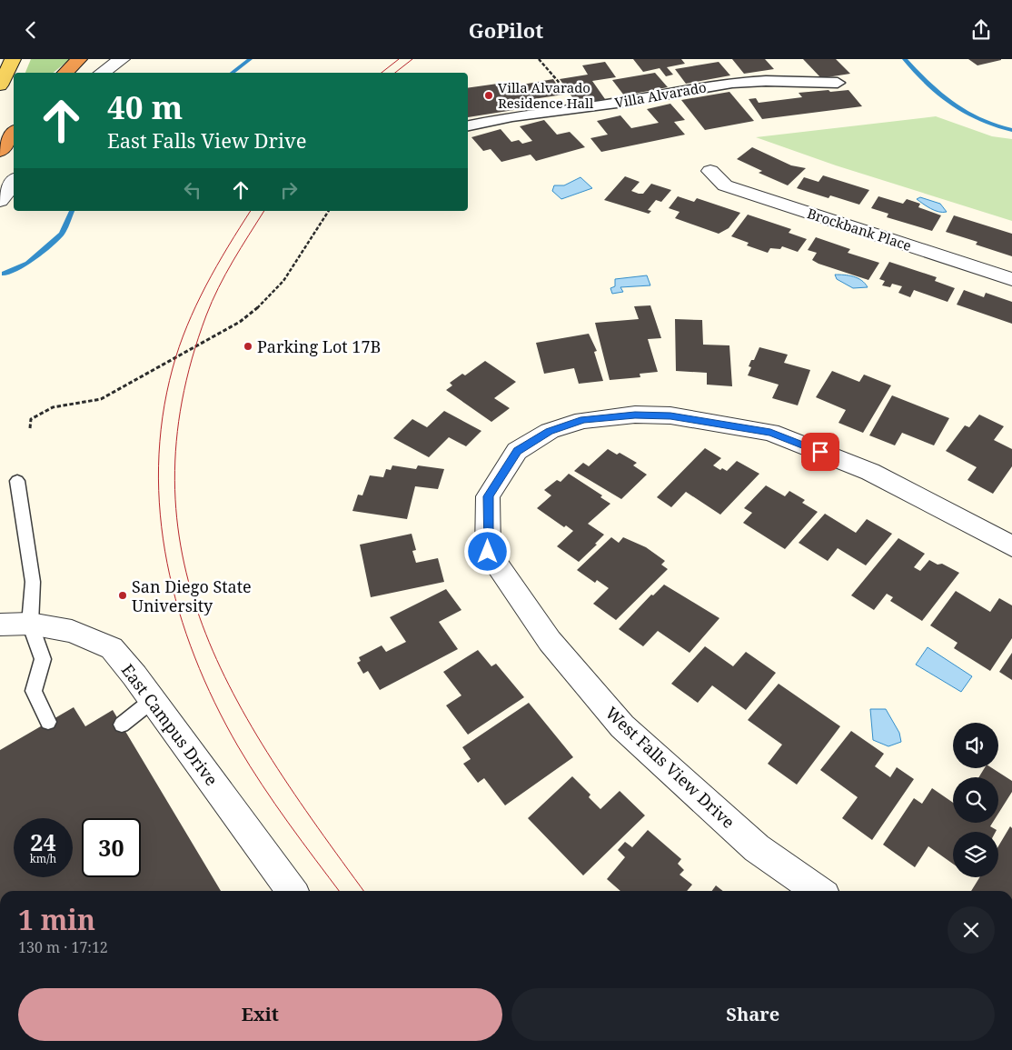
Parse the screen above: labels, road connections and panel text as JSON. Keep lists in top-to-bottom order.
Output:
{
  "streets": {
    "street": [
      "Villa Alvarado",
      "Brockbank Place",
      "East Campus Drive",
      "West Falls View Drive"
    ]
  },
  "places": ["Villa Alvarado Residence Hall", "Parking Lot 17B", "San Diego State University"],
  "page": {
    "header": "GoPilot",
    "turn": ["40 m", "East Falls View Drive"],
    "speed": "24 km/h",
    "limit": "30",
    "heading": ["1 min", "130 m · 17:12"],
    "buttons": ["Exit", "Share"]
  }
}
